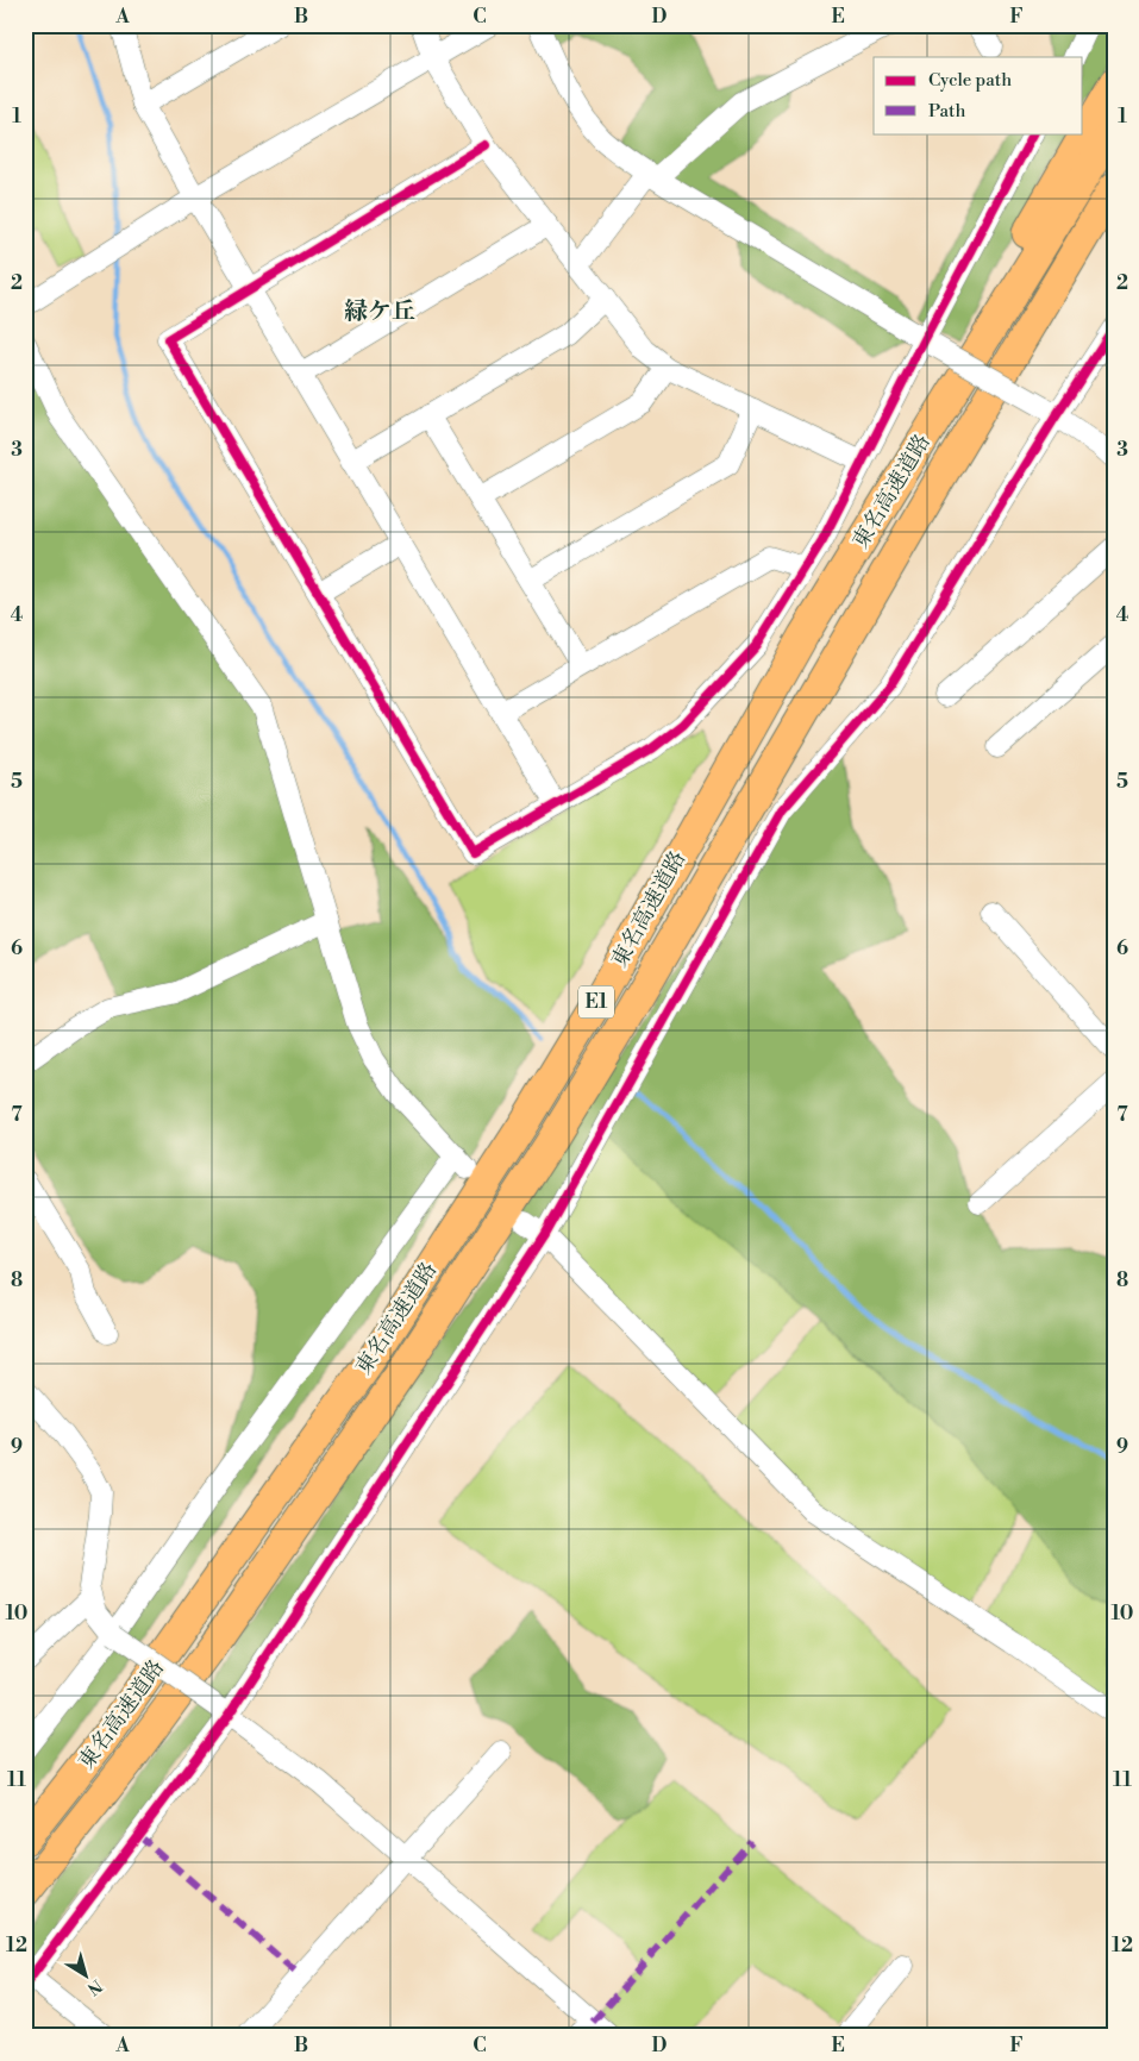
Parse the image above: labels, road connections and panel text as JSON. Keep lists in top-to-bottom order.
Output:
{
  "streets": {
    "highway": ["東名高速道路", "E1"]
  },
  "districts": ["緑ケ丘"],
  "legend": ["Cycle path", "Path"],
  "north": "bottom right",
  "grid": {
    "columns": [
      "A",
      "B",
      "C",
      "D",
      "E",
      "F"
    ],
    "rows": [
      "1",
      "2",
      "3",
      "4",
      "5",
      "6",
      "7",
      "8",
      "9",
      "10",
      "11",
      "12"
    ]
  }
}
